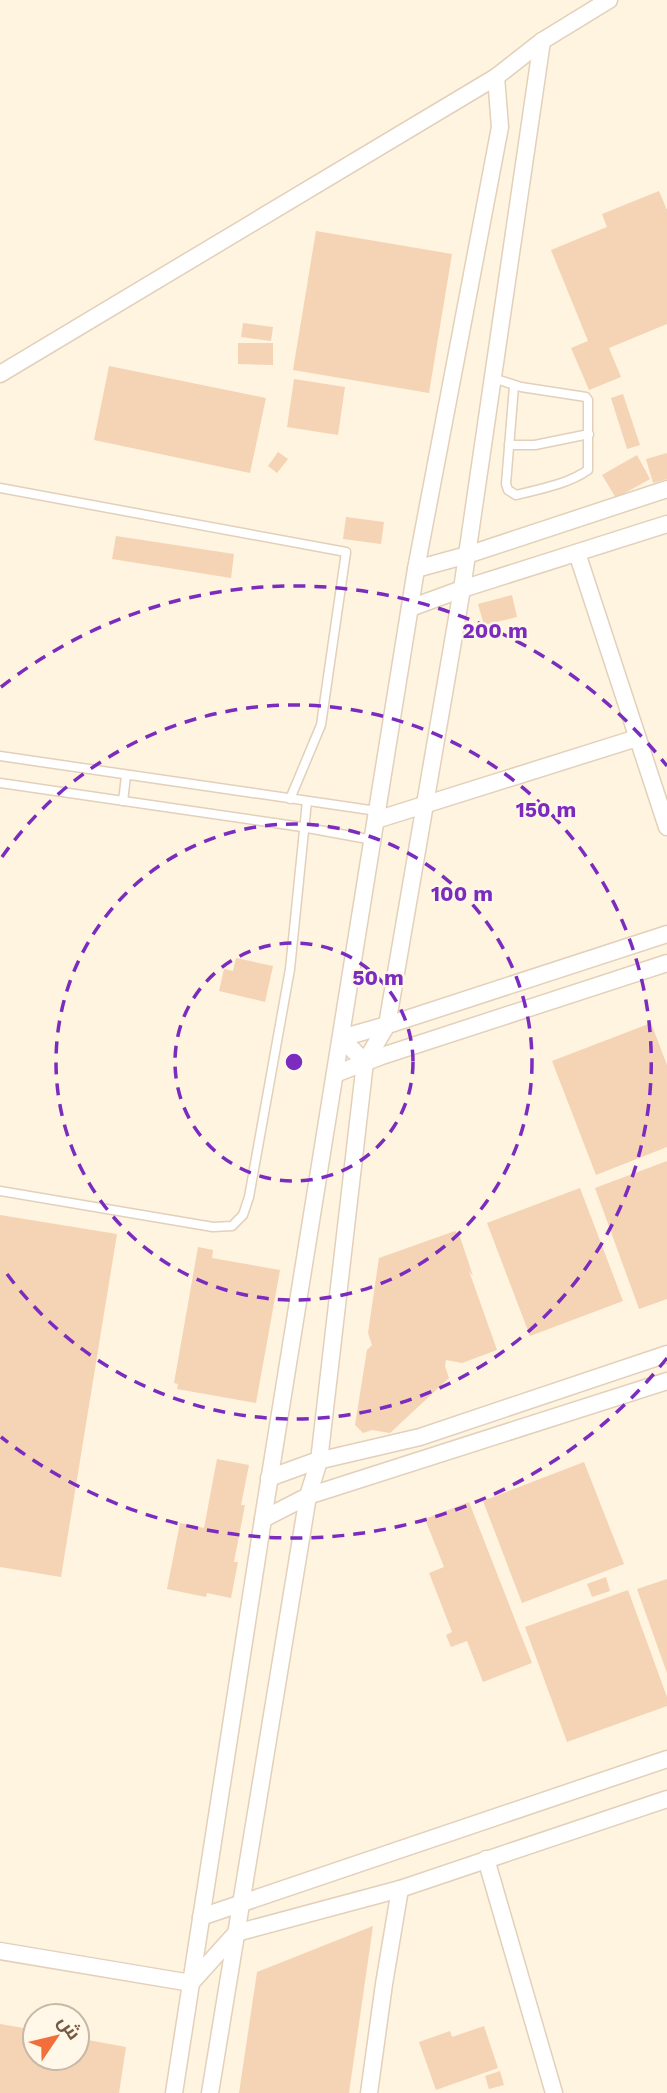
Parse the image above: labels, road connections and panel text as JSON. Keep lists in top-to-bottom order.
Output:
{
  "north": "top right",
  "rings": [
    "200 m",
    "150 m",
    "100 m",
    "50 m"
  ]
}
